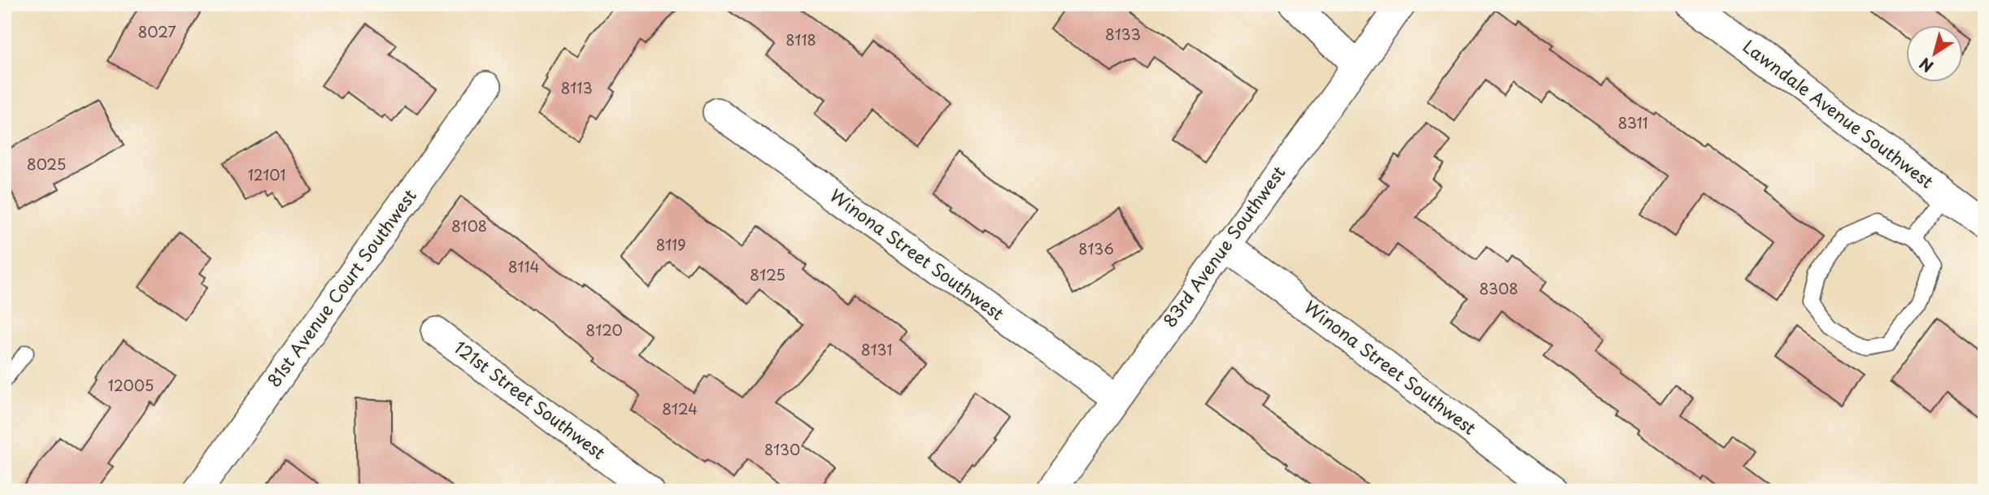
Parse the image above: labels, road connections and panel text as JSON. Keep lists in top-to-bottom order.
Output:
{
  "streets": {
    "street": [
      "Lawndale Avenue Southwest",
      "83rd Avenue Southwest",
      "Winona Street Southwest",
      "81st Avenue Court Southwest",
      "121st Street Southwest"
    ]
  },
  "crossings": [
    ["83rd Avenue Southwest", "Winona Street Southwest"]
  ],
  "house_numbers": [
    "8027",
    "8133",
    "8118",
    "8113",
    "8311",
    "8025",
    "12101",
    "8108",
    "8119",
    "8136",
    "8114",
    "8125",
    "8308",
    "8120",
    "8131",
    "12005",
    "8124",
    "8130"
  ],
  "north": "bottom left"
}
